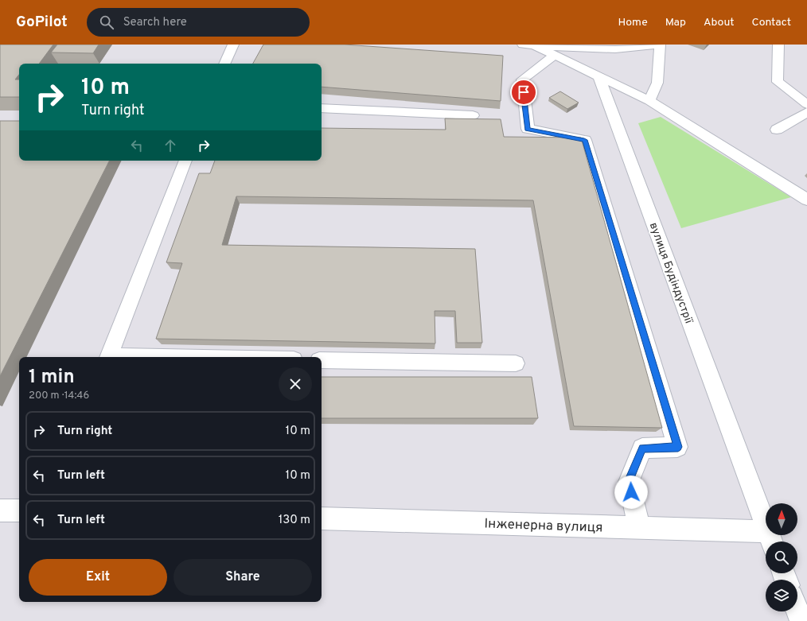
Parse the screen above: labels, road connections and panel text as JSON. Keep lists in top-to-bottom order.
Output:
{
  "streets": {
    "street": ["вулиця Будіндустрії", "Інженерна вулиця"]
  },
  "crossings": [
    ["вулиця Будіндустрії", "Інженерна вулиця"]
  ],
  "north": "top",
  "page": {
    "header": "GoPilot",
    "search": "Search here",
    "nav": [
      "Home",
      "Map",
      "About",
      "Contact"
    ],
    "turn": ["10 m", "Turn right"],
    "heading": ["1 min", "200 m · 14:46"],
    "list": [
      {
        "name": "Turn right",
        "value": "10 m"
      },
      {
        "name": "Turn left",
        "value": "10 m"
      },
      {
        "name": "Turn left",
        "value": "130 m"
      }
    ],
    "buttons": ["Exit", "Share"]
  }
}
